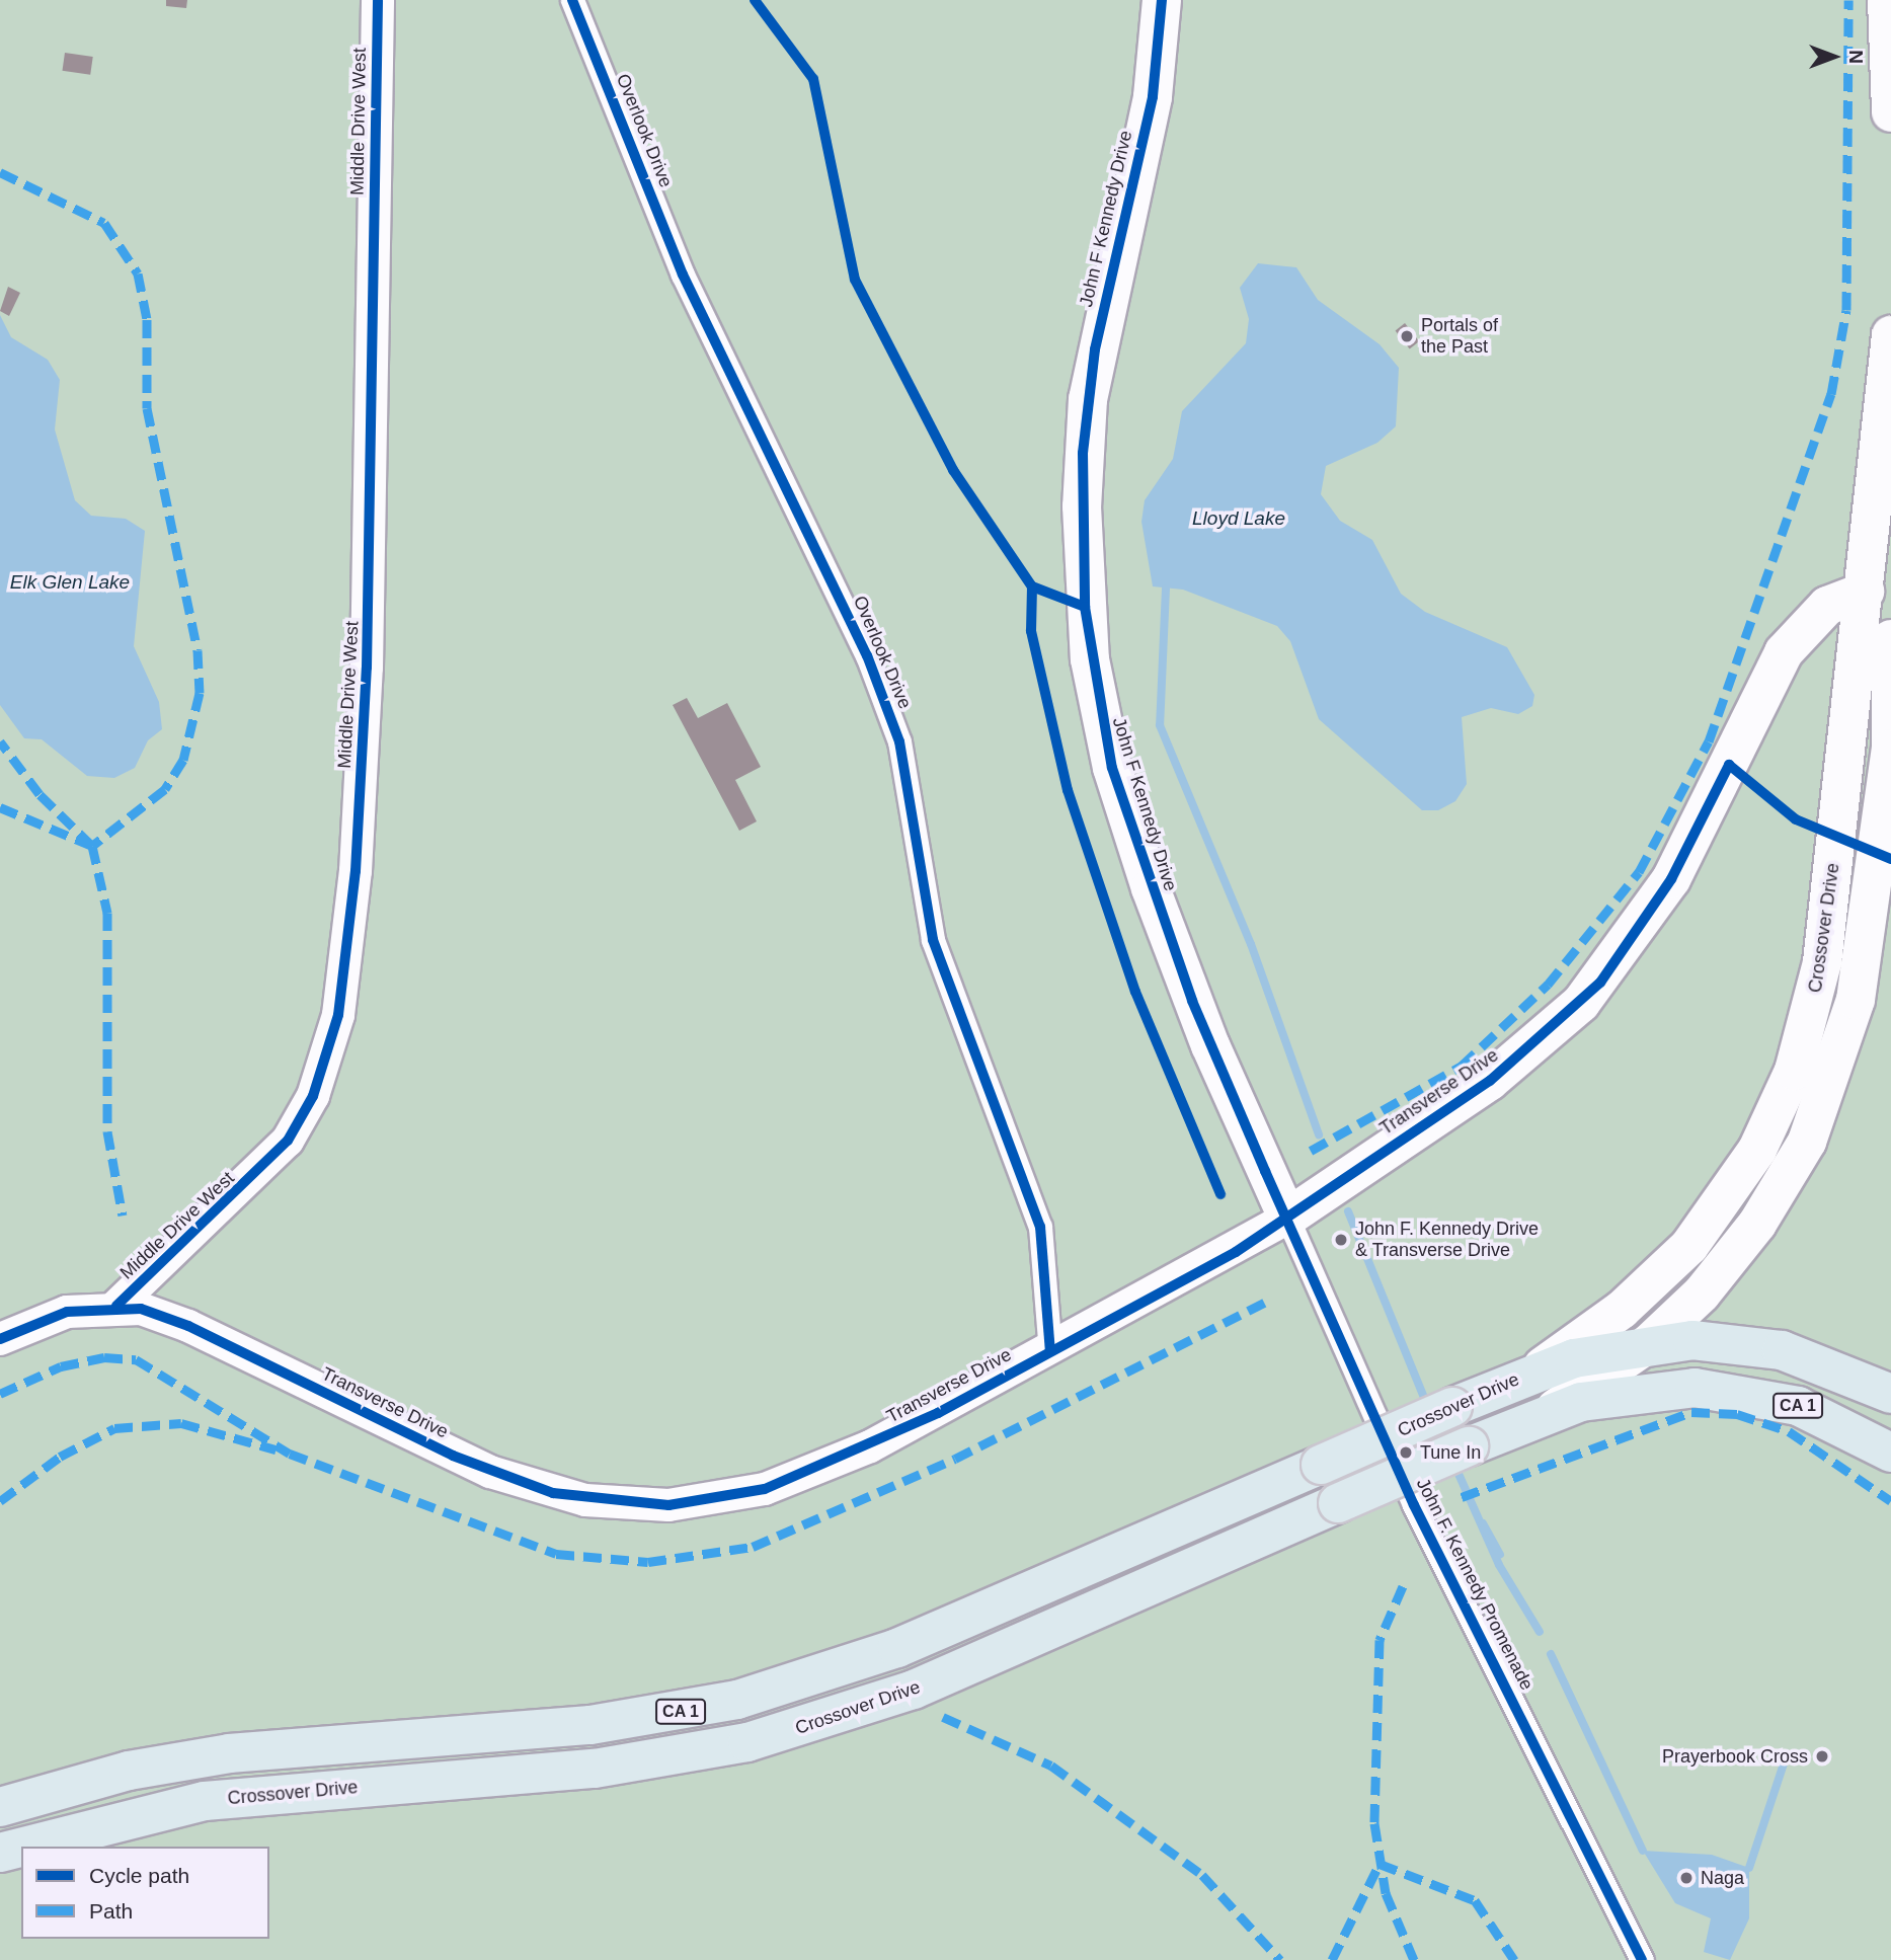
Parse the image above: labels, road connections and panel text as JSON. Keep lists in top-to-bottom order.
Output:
{
  "streets": {
    "highway": ["Crossover Drive", "CA 1"],
    "main road": ["John F Kennedy Drive", "Transverse Drive"],
    "street": ["Middle Drive West", "Overlook Drive", "John F. Kennedy Promenade"]
  },
  "crossings": [
    ["Middle Drive West", "Transverse Drive"],
    ["Overlook Drive", "Transverse Drive"],
    ["John F Kennedy Drive", "Transverse Drive"],
    ["John F Kennedy Drive", "John F. Kennedy Promenade"],
    ["Crossover Drive", "Transverse Drive"],
    ["Crossover Drive", "CA 1"],
    ["Transverse Drive", "John F. Kennedy Promenade"]
  ],
  "water": ["Lloyd Lake", "Elk Glen Lake"],
  "places": [
    "Portals of the Past",
    "John F. Kennedy Drive & Transverse Drive",
    "Tune In",
    "Prayerbook Cross",
    "Naga"
  ],
  "legend": ["Cycle path", "Path"],
  "north": "right"
}
